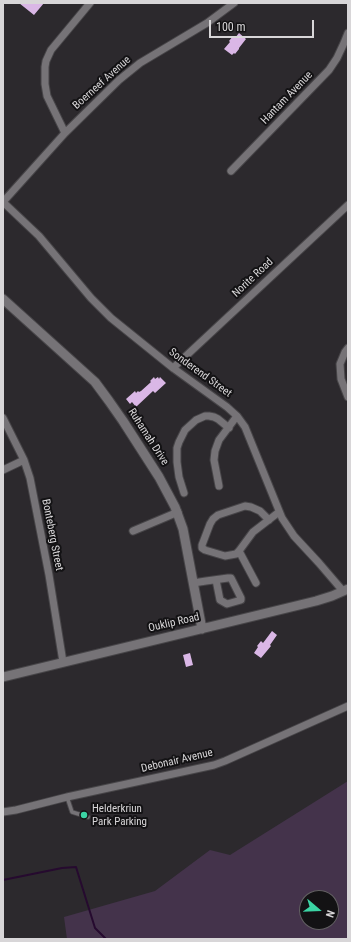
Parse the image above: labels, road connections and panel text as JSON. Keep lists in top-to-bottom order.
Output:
{
  "streets": {
    "street": [
      "Boerneef Avenue",
      "Hantam Avenue",
      "Norite Road",
      "Sonderend Street",
      "Ruhamah Drive",
      "Bonteberg Street",
      "Ouklip Road",
      "Debonair Avenue"
    ]
  },
  "crossings": [
    ["Boerneef Avenue", "Sonderend Street"],
    ["Norite Road", "Sonderend Street"],
    ["Sonderend Street", "Ouklip Road"],
    ["Ruhamah Drive", "Ouklip Road"],
    ["Bonteberg Street", "Ouklip Road"]
  ],
  "places": ["Helderkriun Park Parking"],
  "scale_bar": "100 m",
  "north": "right"
}
